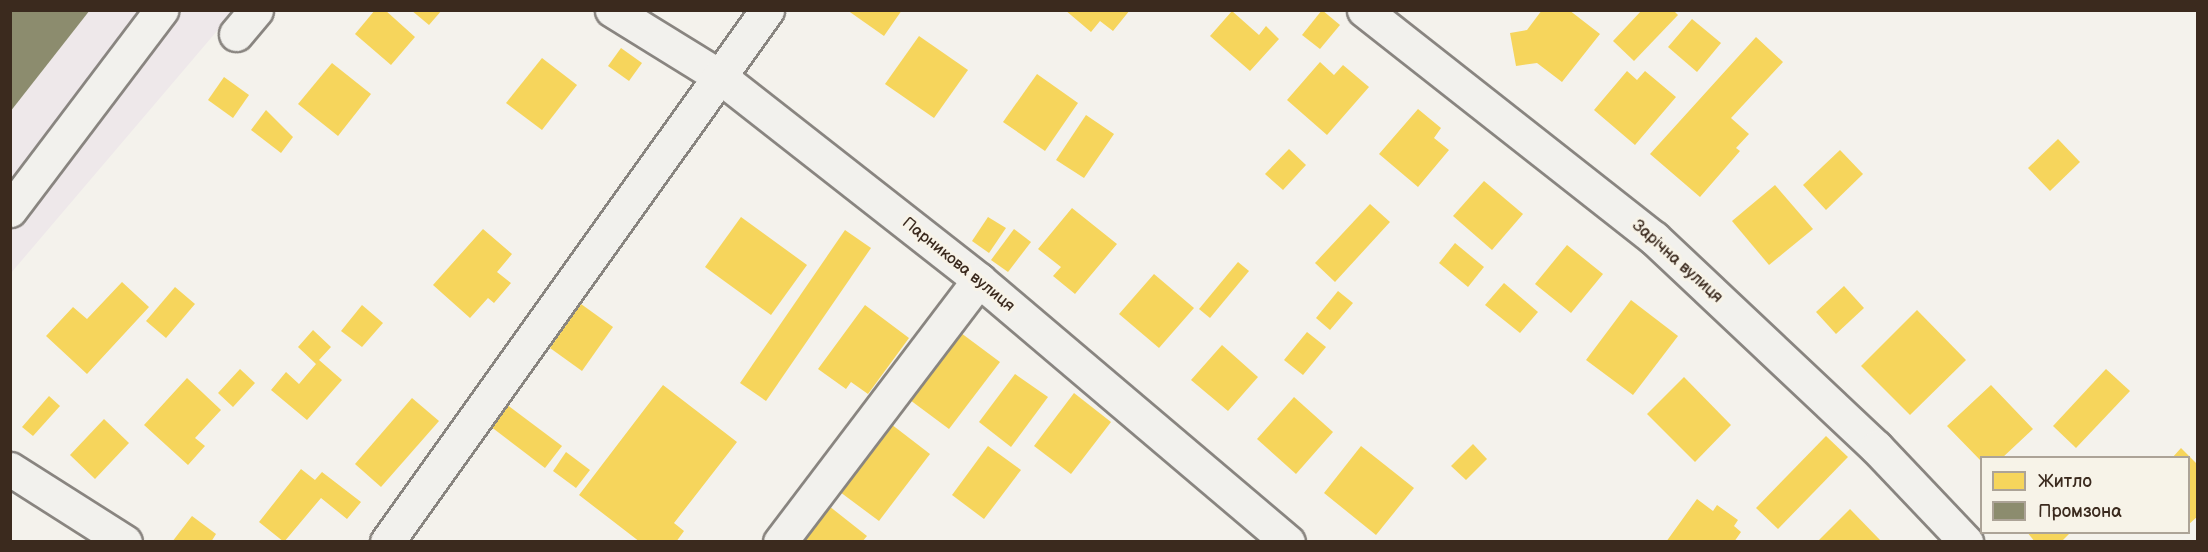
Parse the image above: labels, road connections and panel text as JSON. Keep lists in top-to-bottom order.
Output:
{
  "streets": {
    "street": ["Зарічна вулиця", "Парникова вулиця"]
  },
  "legend": ["Житло", "Промзона"]
}
